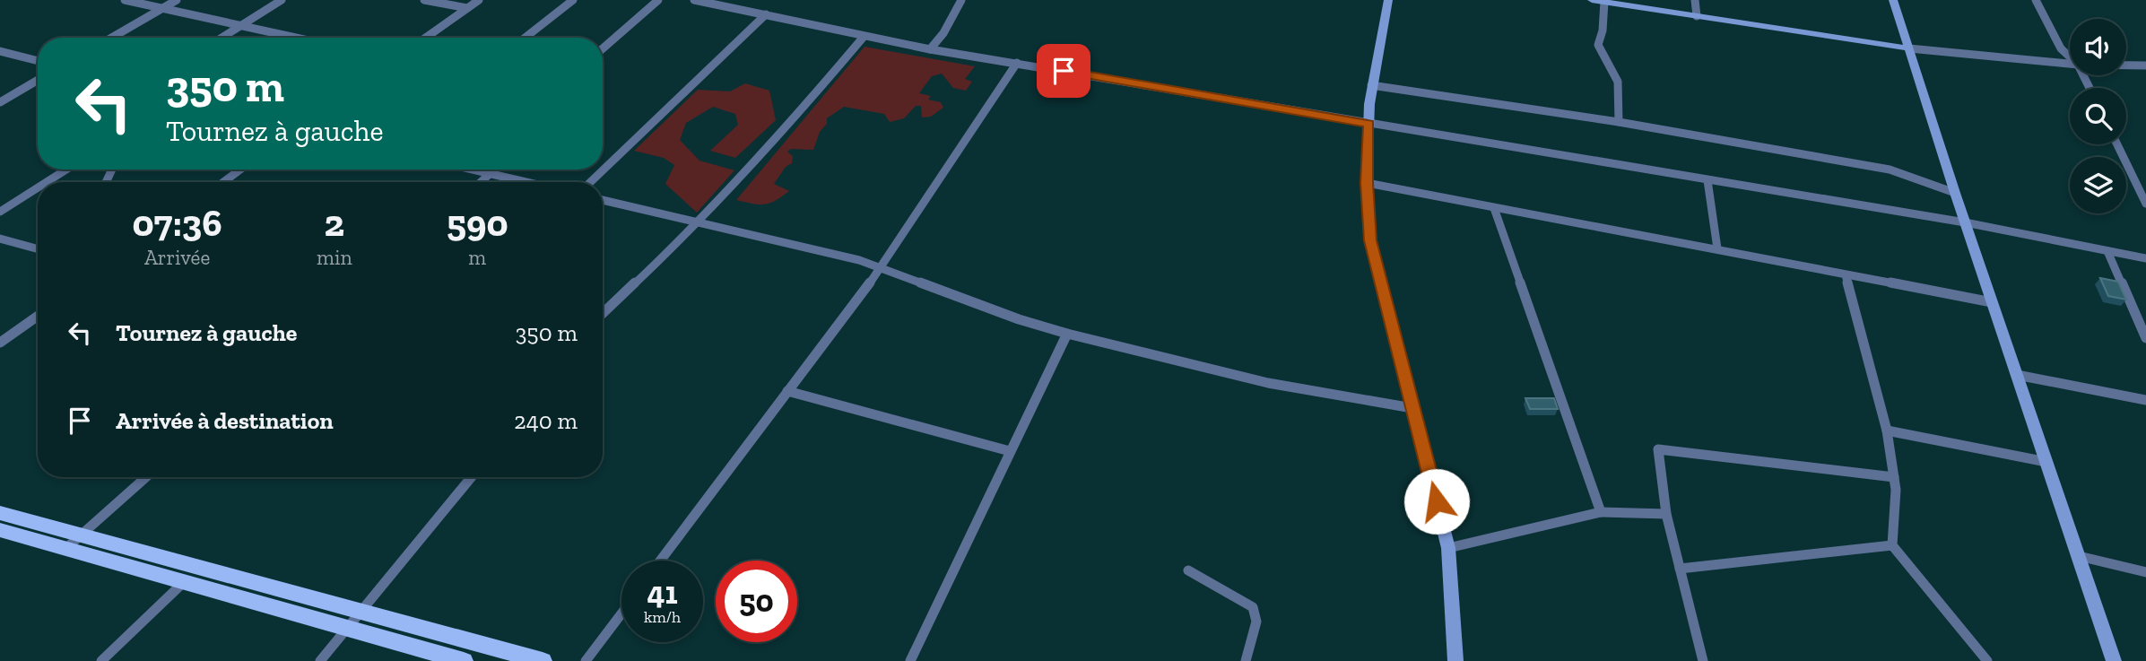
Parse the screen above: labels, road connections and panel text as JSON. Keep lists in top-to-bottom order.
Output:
{
  "page": {
    "turn": ["350 m", "Tournez à gauche"],
    "eta": [
      "07:36",
      "Arrivée",
      "2",
      "min",
      "590",
      "m"
    ],
    "list": [
      {
        "name": "Tournez à gauche",
        "value": "350 m"
      },
      {
        "name": "Arrivée à destination",
        "value": "240 m"
      }
    ],
    "speed": "41 km/h",
    "limit": "50"
  }
}
